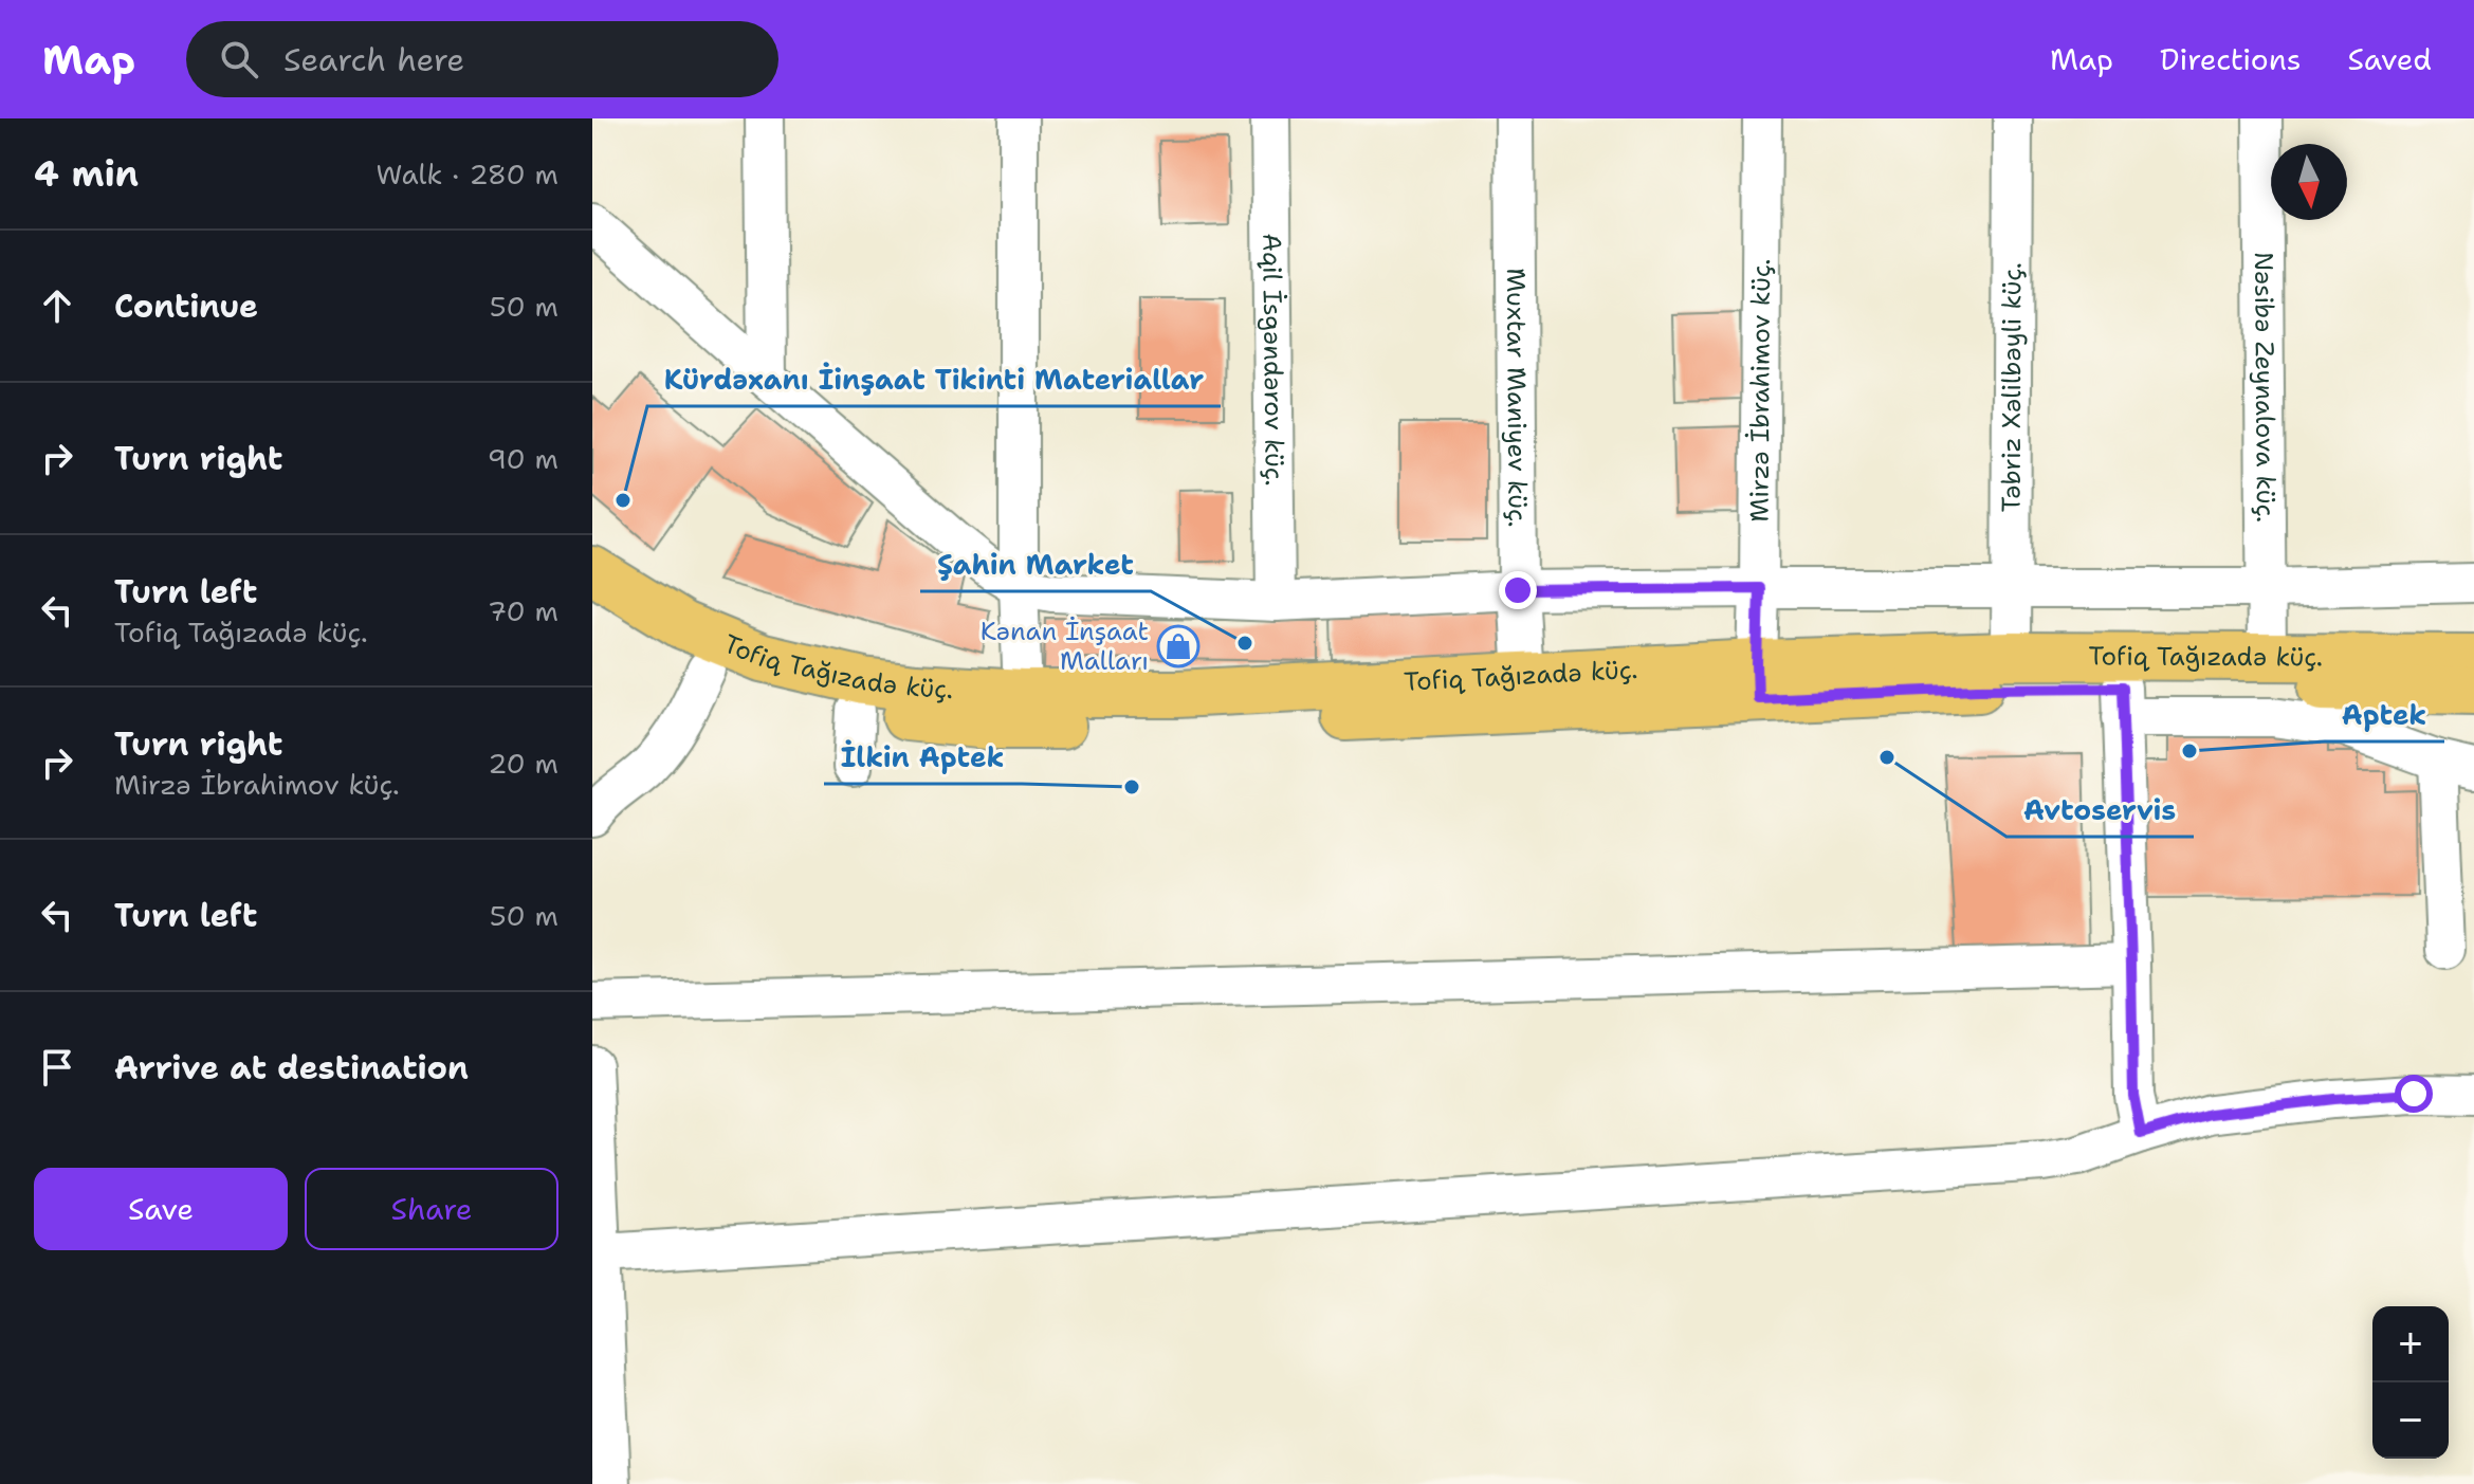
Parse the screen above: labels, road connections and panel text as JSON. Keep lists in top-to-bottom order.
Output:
{
  "streets": {
    "main road": ["Tofiq Tağızadə küç."],
    "street": [
      "Aqil İsgəndərov küç.",
      "Təbriz Xəlilbəyli küç.",
      "Nəsibə Zeynalova küç.",
      "Mirzə İbrahimov küç.",
      "Muxtar Maniyev küç."
    ]
  },
  "crossings": [
    ["Təbriz Xəlilbəyli küç.", "Tofiq Tağızadə küç."],
    ["Nəsibə Zeynalova küç.", "Tofiq Tağızadə küç."],
    ["Mirzə İbrahimov küç.", "Tofiq Tağızadə küç."],
    ["Muxtar Maniyev küç.", "Tofiq Tağızadə küç."]
  ],
  "places": {
    "other": [
      "Kürdəxanı İinşaat Tikinti Materiallar",
      "Şahin Market",
      "Aptek",
      "Avtoservis",
      "İlkin Aptek"
    ],
    "shop": ["Kənan İnşaat Malları"]
  },
  "north": "bottom",
  "page": {
    "header": "Map",
    "search": "Search here",
    "nav": ["Map", "Directions", "Saved"],
    "heading": ["4 min", "Walk · 280 m"],
    "list": [
      ["Continue", "50 m"],
      ["Turn right", "90 m"],
      ["Turn left", "Tofiq Tağızadə küç.", "70 m"],
      ["Turn right", "Mirzə İbrahimov küç.", "20 m"],
      ["Turn left", "50 m"],
      "Arrive at destination"
    ],
    "buttons": ["Save", "Share"],
    "map_buttons": ["+", "−"]
  }
}
